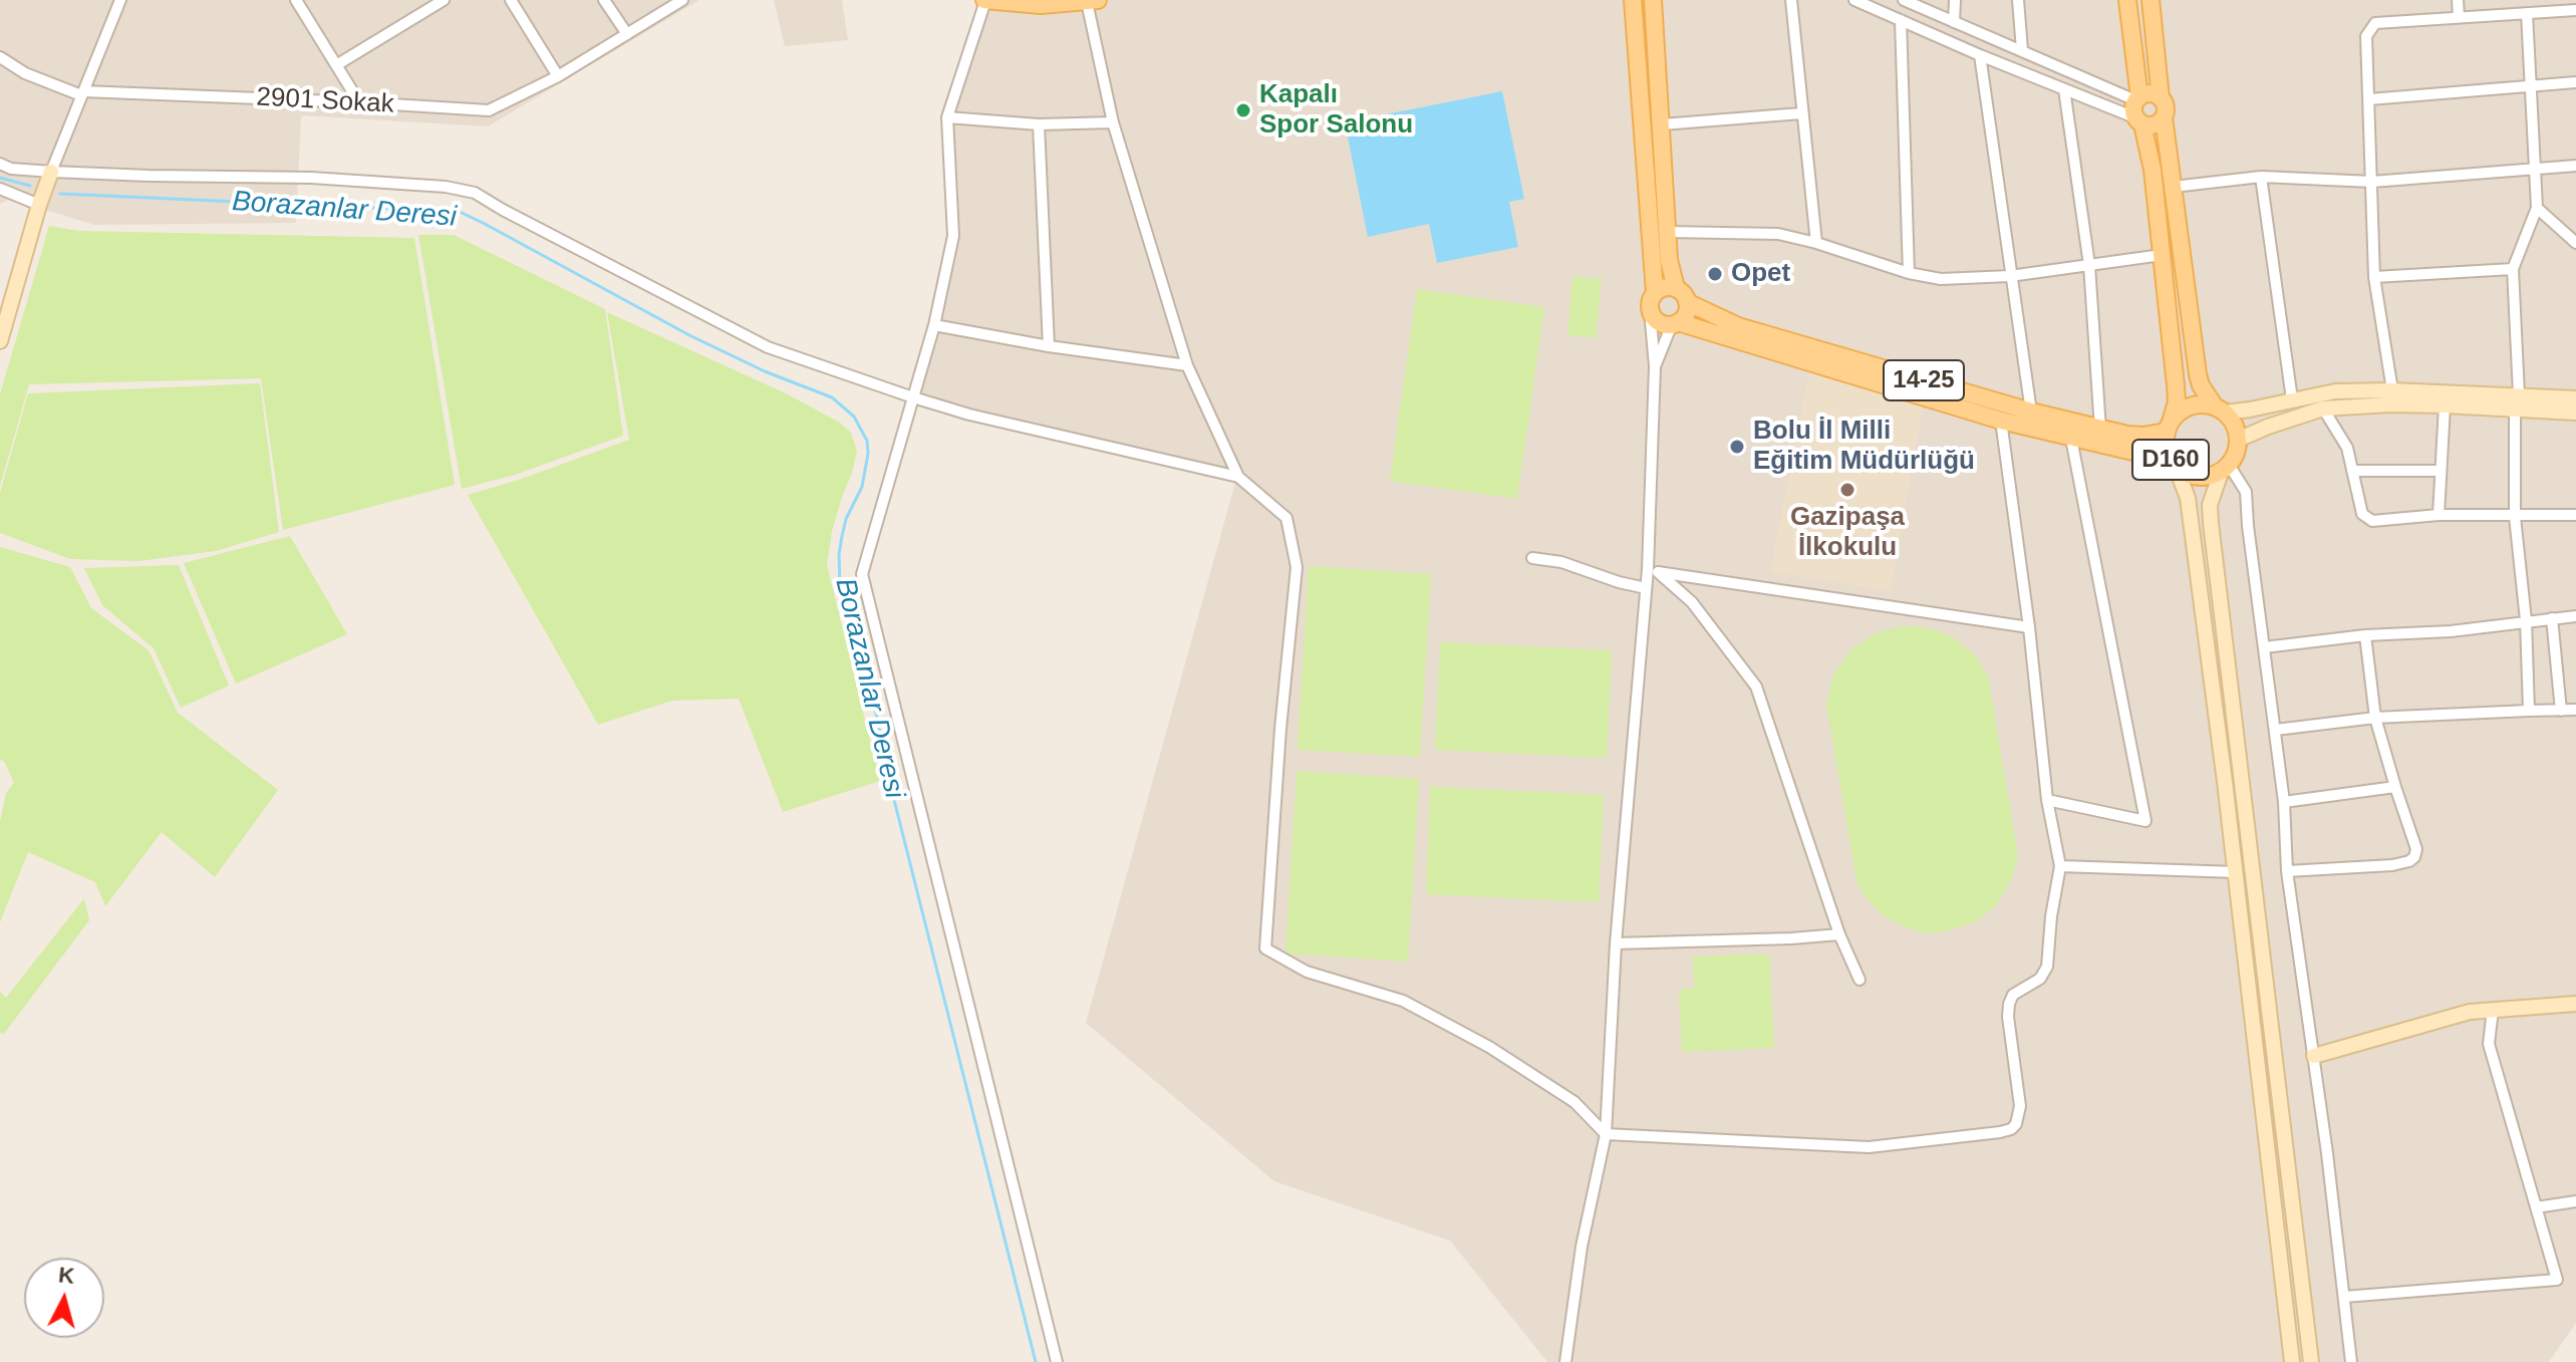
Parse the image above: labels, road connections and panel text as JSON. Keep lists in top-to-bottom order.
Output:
{
  "streets": {
    "main road": ["14-25", "D160"],
    "street": ["2901 Sokak"]
  },
  "crossings": [
    ["14-25", "D160"]
  ],
  "water": ["Borazanlar Deresi"],
  "places": [
    "Kapalı Spor Salonu",
    "Opet",
    "Bolu İl Milli Eğitim Müdürlüğü",
    "Gazipaşa İlkokulu"
  ],
  "north": "top"
}
